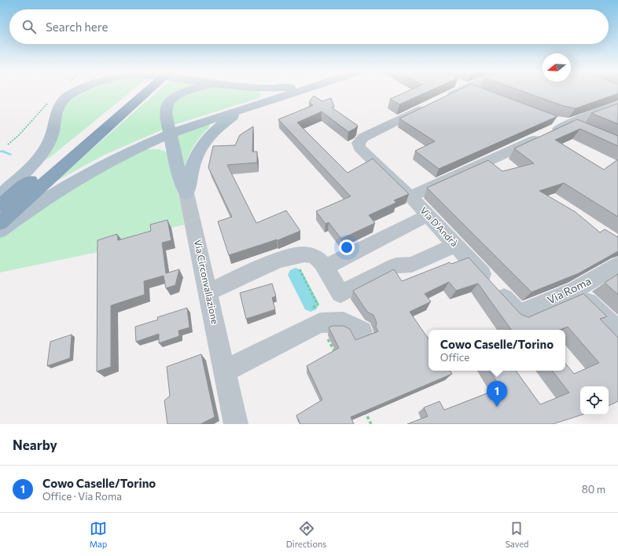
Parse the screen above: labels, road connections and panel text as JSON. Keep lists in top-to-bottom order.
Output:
{
  "streets": {
    "street": ["Via D'Andrà", "Via Circonvallazione", "Via Roma"]
  },
  "crossings": [
    ["Via D'Andrà", "Via Roma"]
  ],
  "north": "left",
  "page": {
    "search": "Search here",
    "popup": ["Cowo Caselle/Torino", "Office"],
    "pins": "1",
    "heading": "Nearby",
    "list": [
      {
        "mark": "1",
        "name": "Cowo Caselle/Torino",
        "note": "Office · Via Roma",
        "value": "80 m"
      }
    ],
    "nav": ["Map", "Directions", "Saved"]
  }
}
